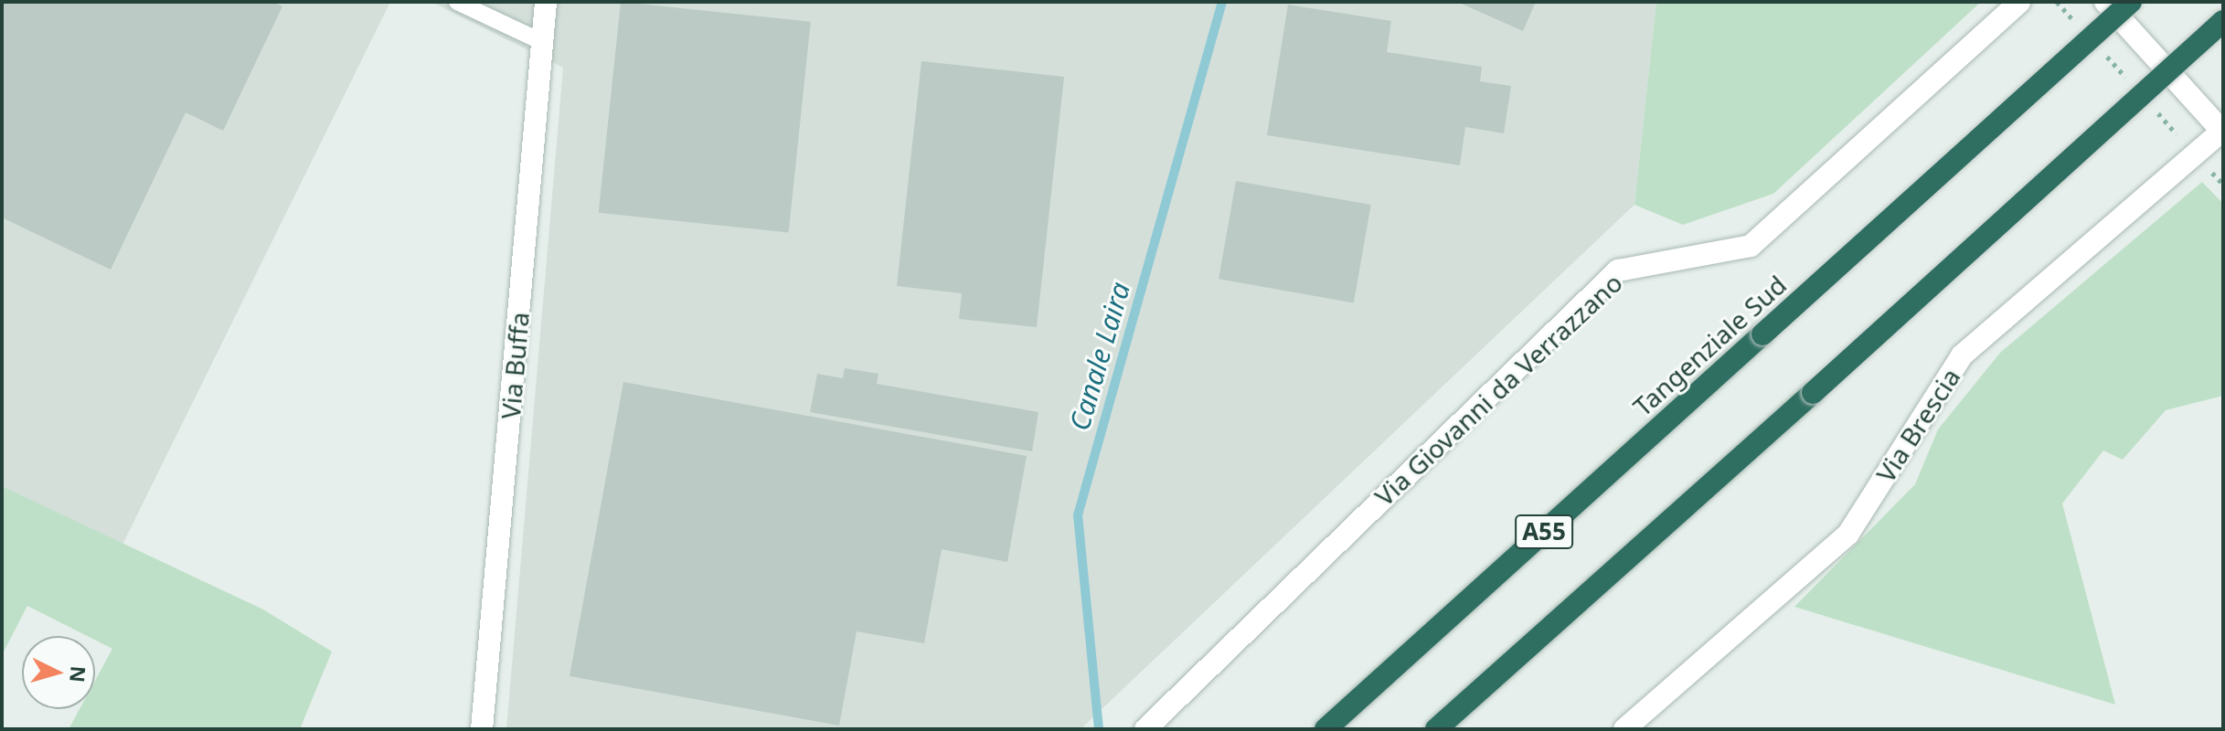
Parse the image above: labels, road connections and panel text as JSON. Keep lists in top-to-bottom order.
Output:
{
  "streets": {
    "highway": ["Tangenziale Sud", "A55"],
    "street": ["Via Buffa", "Via Giovanni da Verrazzano", "Via Brescia"]
  },
  "water": ["Canale Laira"],
  "north": "right"
}
